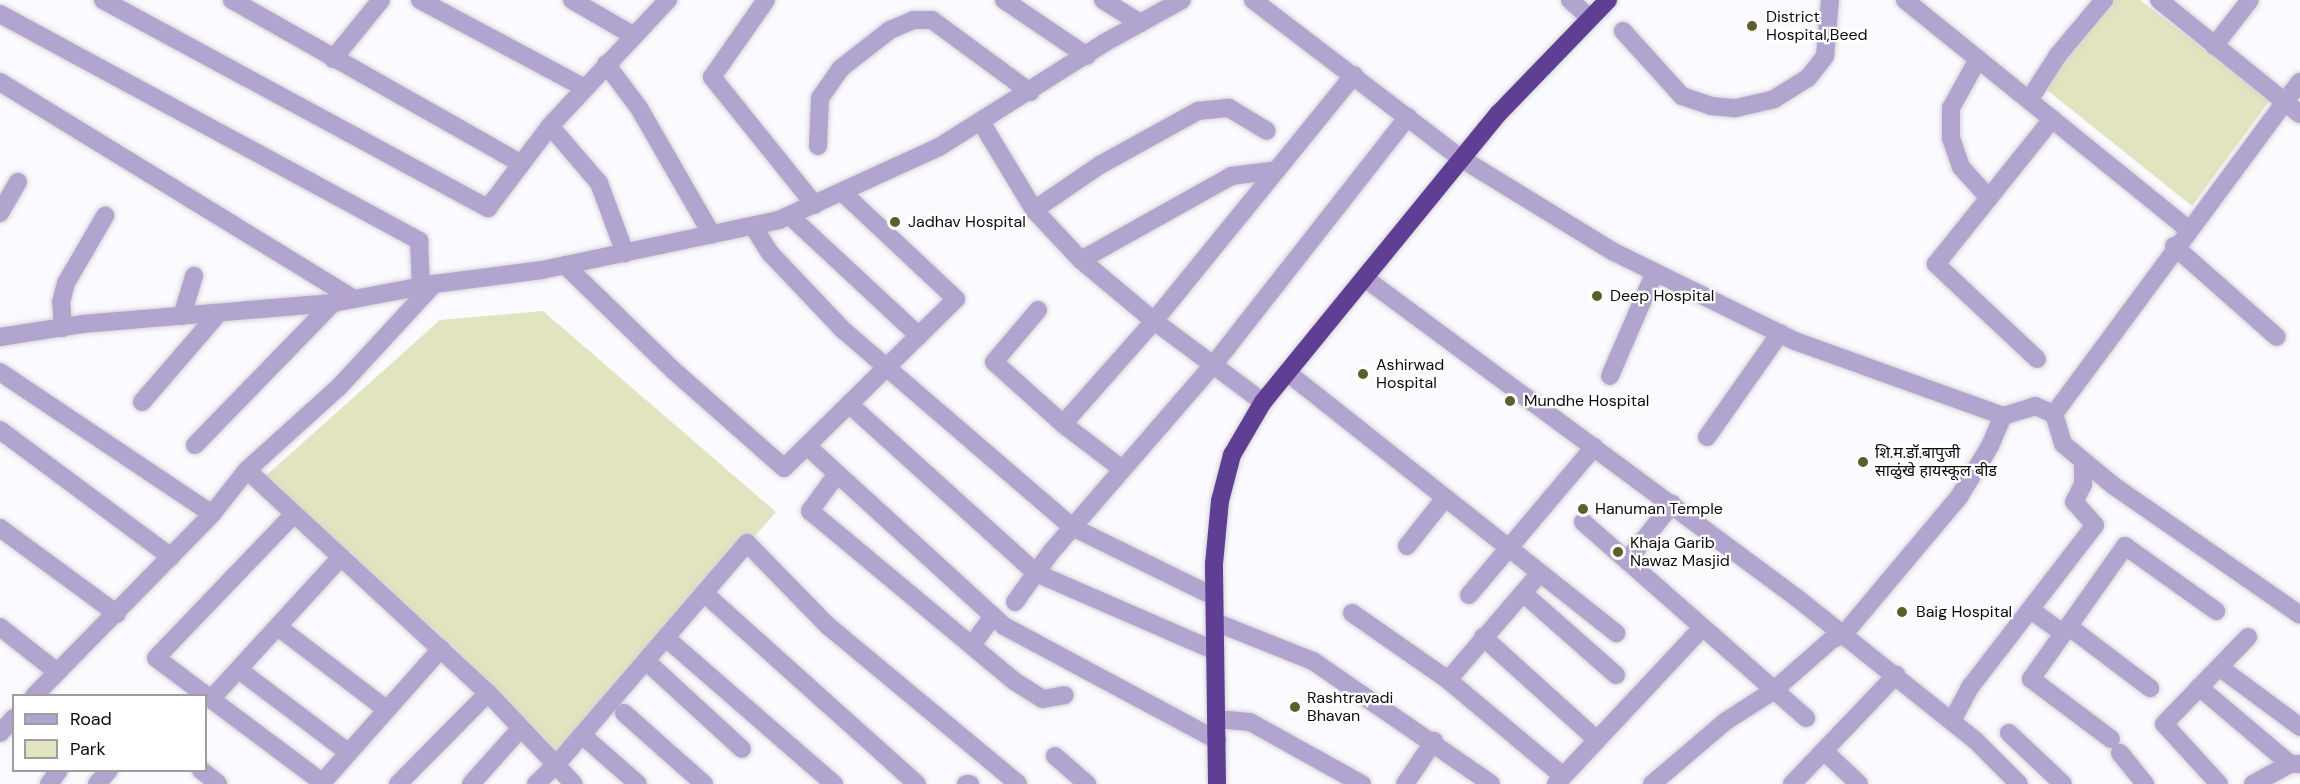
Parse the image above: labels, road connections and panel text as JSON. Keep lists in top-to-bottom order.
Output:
{
  "places": [
    "District Hospital,Beed",
    "Jadhav Hospital",
    "Deep Hospital",
    "Ashirwad Hospital",
    "Mundhe Hospital",
    "शि.म.डॉ.बापुजी साळुंखे हायस्कूल बीड",
    "Hanuman Temple",
    "Khaja Garib Nawaz Masjid",
    "Baig Hospital",
    "Rashtravadi Bhavan"
  ],
  "legend": ["Road", "Park"]
}
